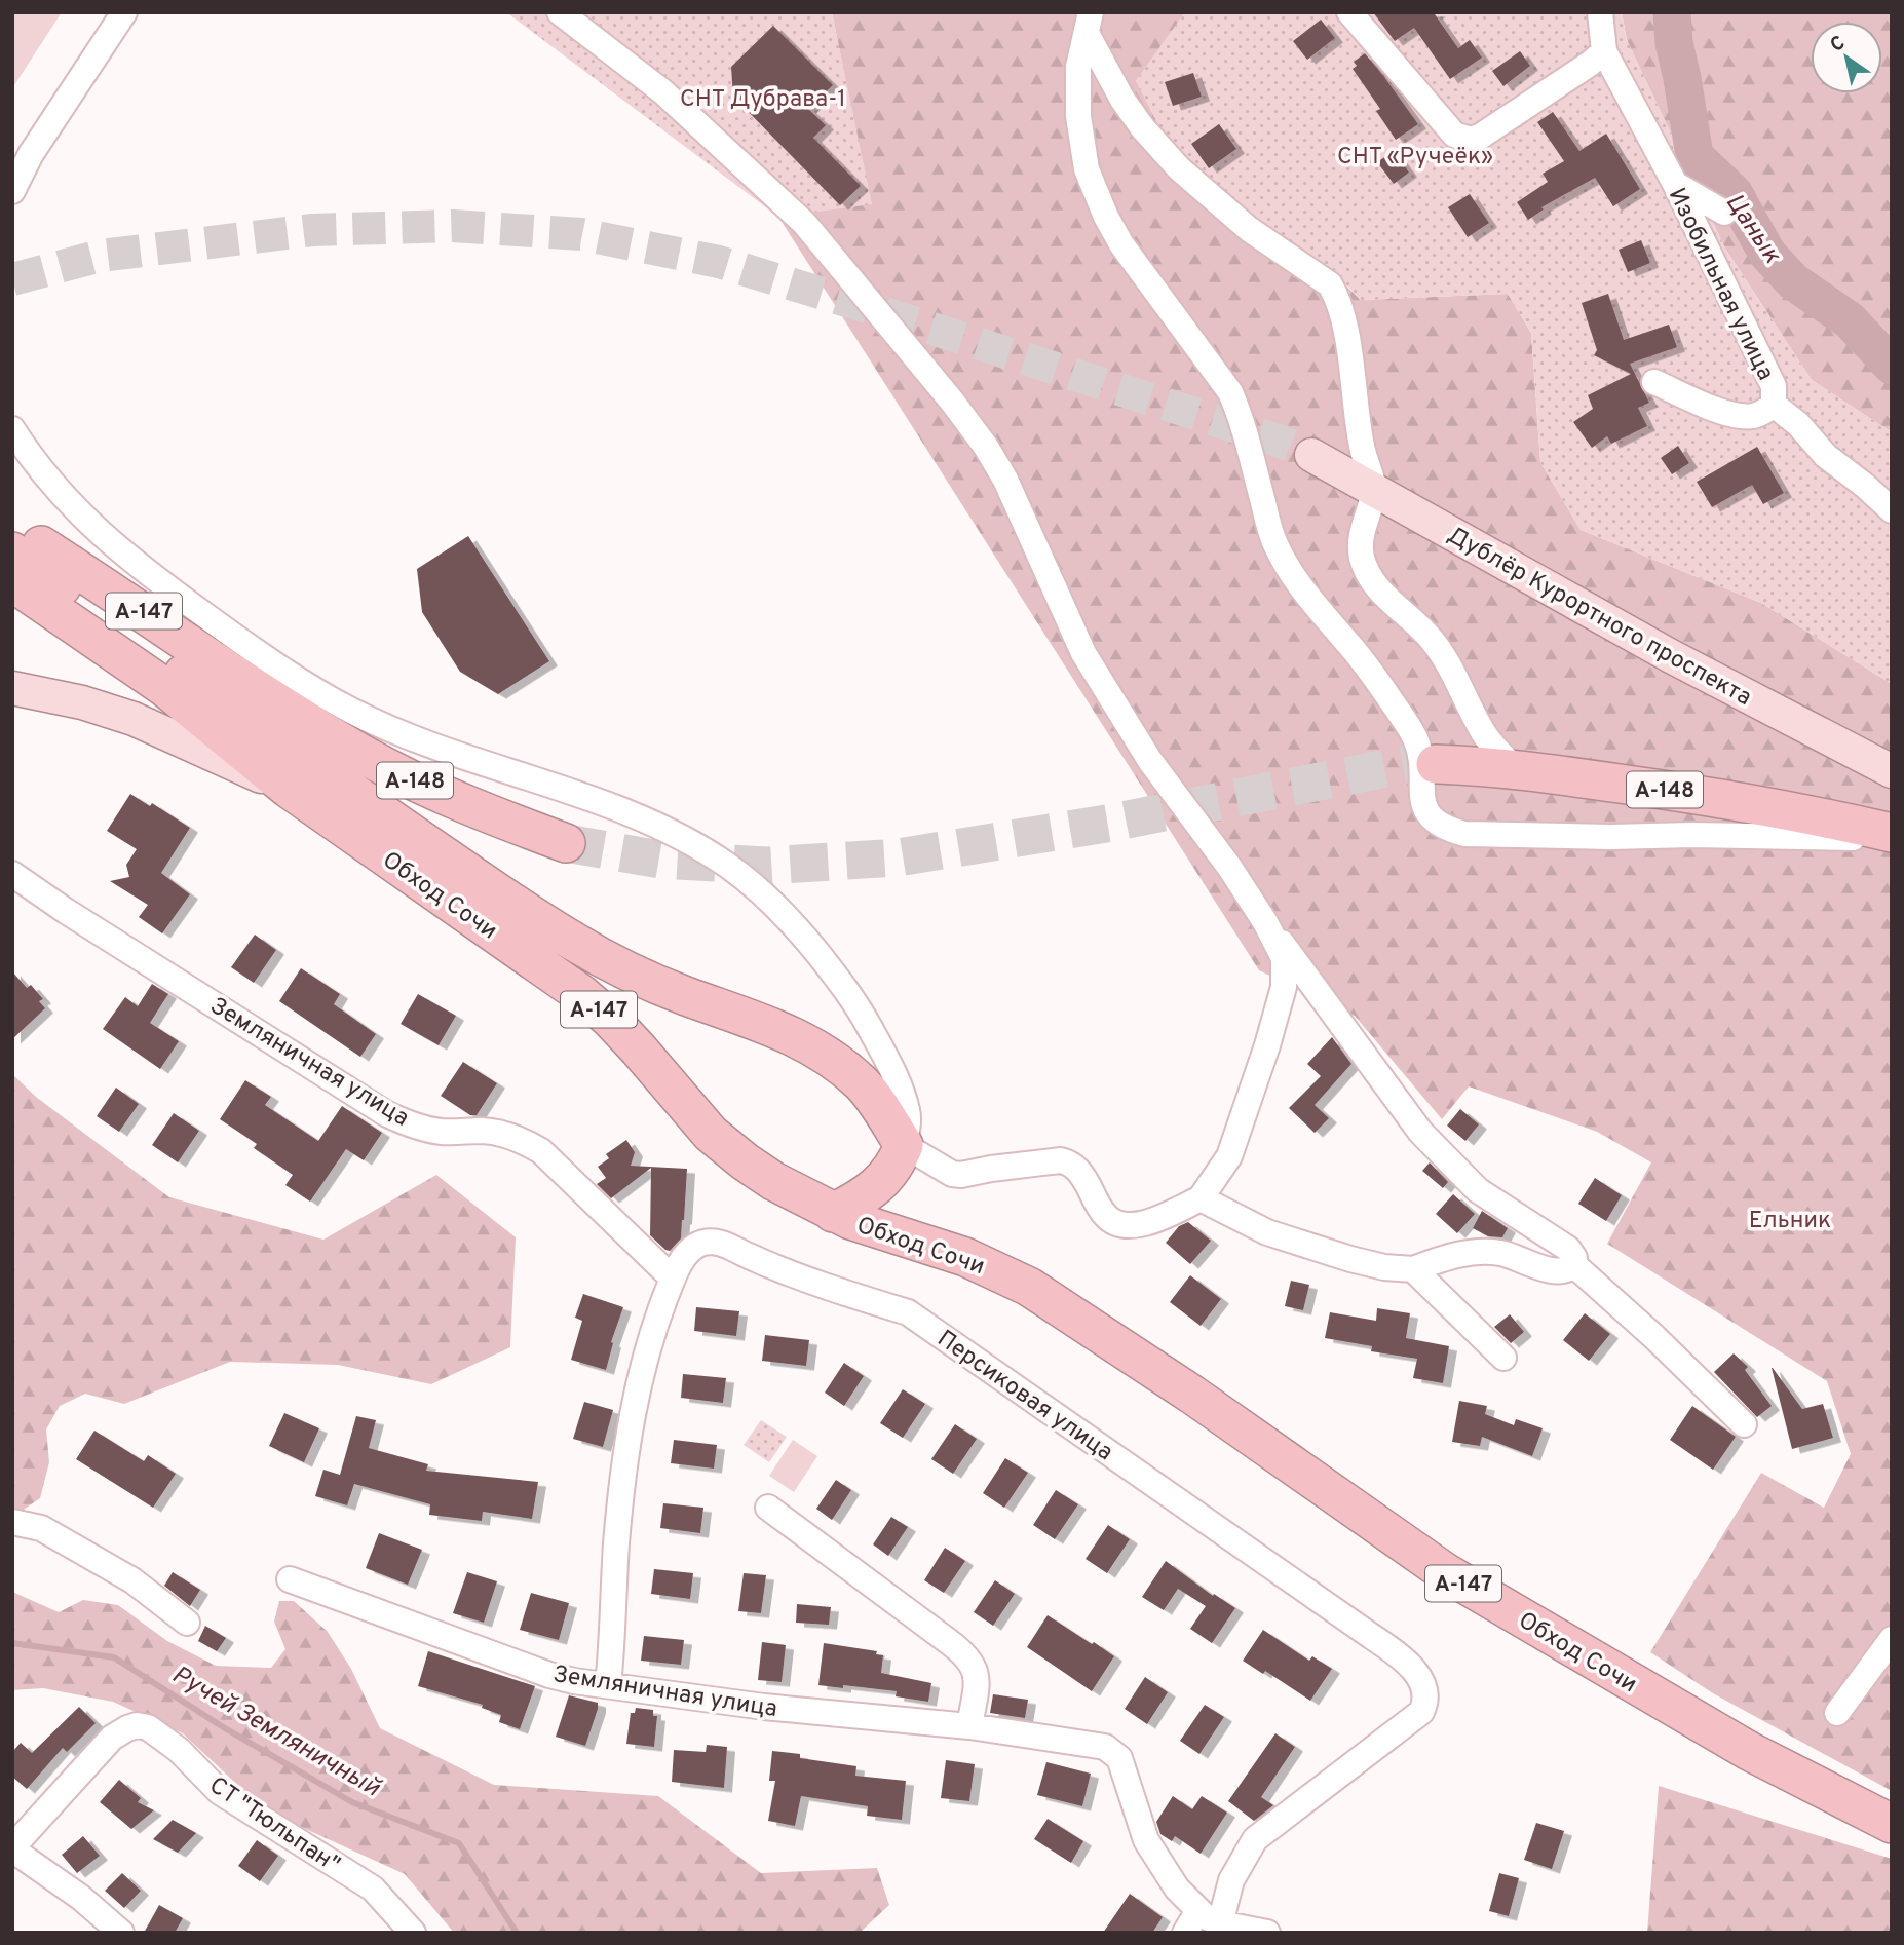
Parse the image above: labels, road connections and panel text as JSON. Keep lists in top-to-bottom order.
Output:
{
  "streets": {
    "highway": ["А-147", "А-148", "Обход Сочи"],
    "main road": ["Дублёр Курортного проспекта"],
    "street": [
      "Изобильная улица",
      "Земляничная улица",
      "Персиковая улица",
      "СТ \"Тюльпан\""
    ]
  },
  "crossings": [
    ["А-147", "А-148"],
    ["А-147", "Обход Сочи"],
    ["Земляничная улица", "Персиковая улица"]
  ],
  "water": ["Цанык", "Ручей Земляничный"],
  "parks": ["СНТ Дубрава-1", "СНТ «Ручеёк»", "Ельник"],
  "north": "top left"
}
